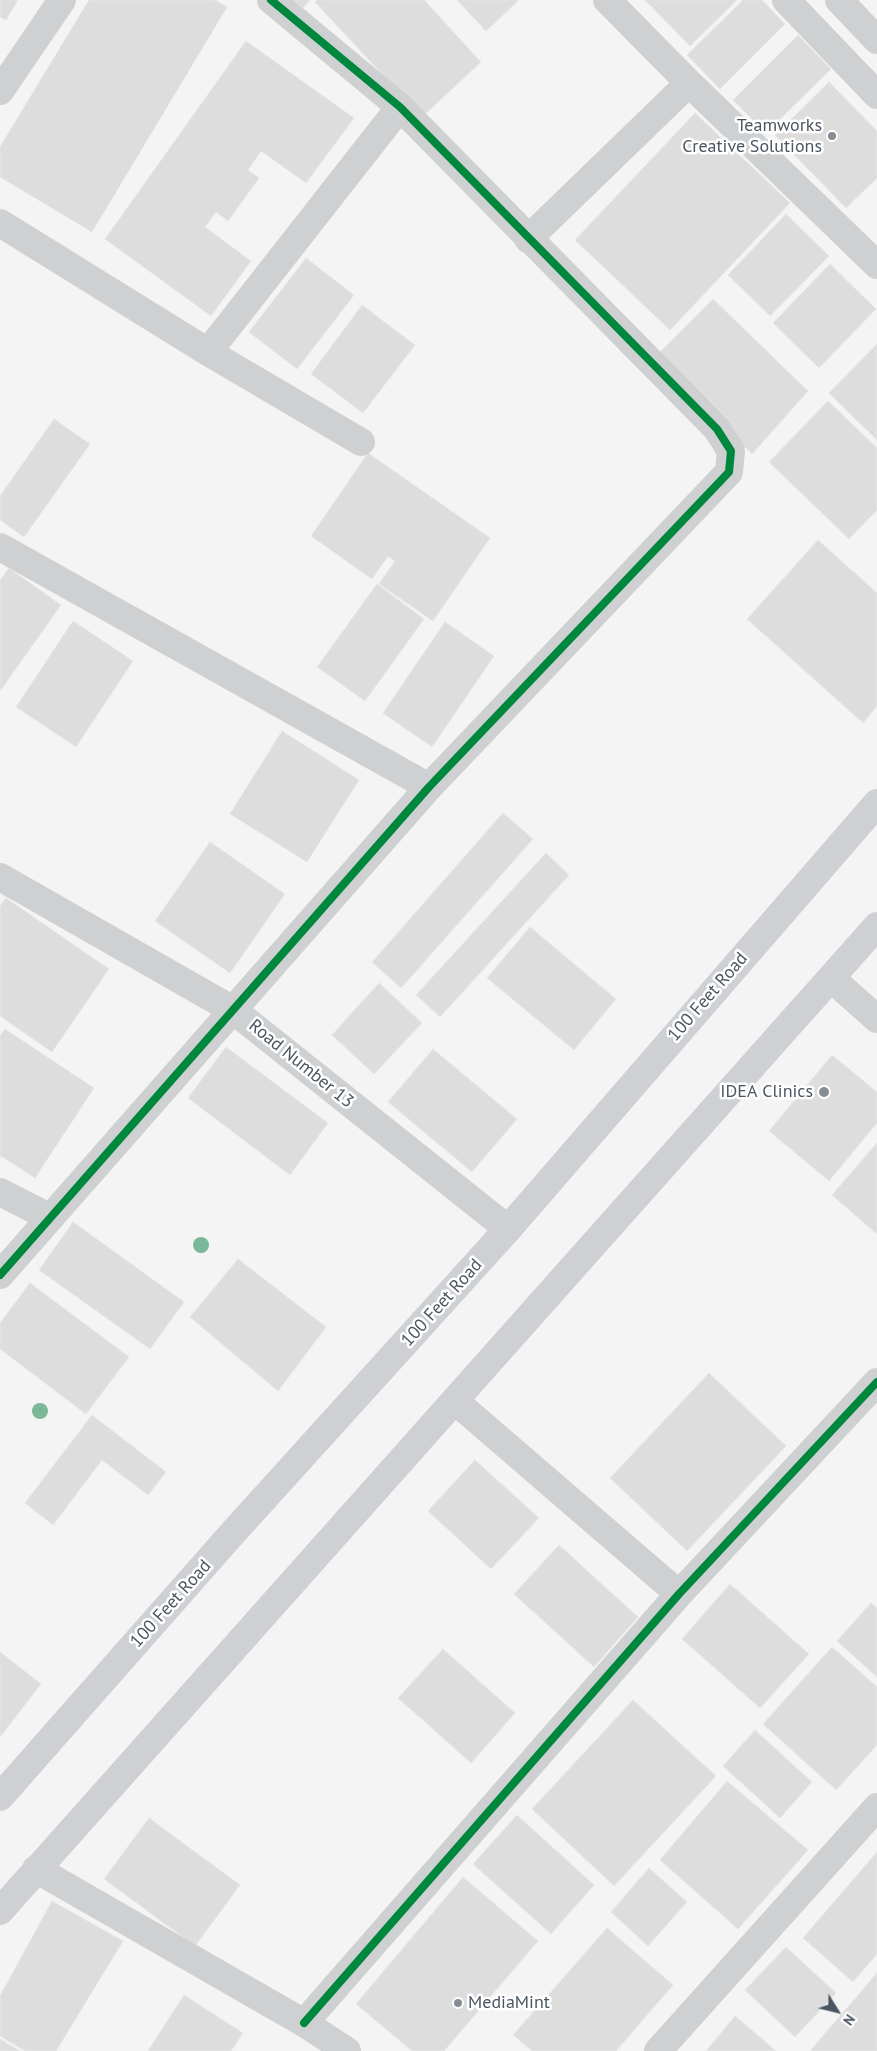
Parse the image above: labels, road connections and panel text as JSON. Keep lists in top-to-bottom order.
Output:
{
  "streets": {
    "main road": ["100 Feet Road"],
    "street": ["Road Number 13"]
  },
  "crossings": [
    ["100 Feet Road", "Road Number 13"]
  ],
  "places": ["Teamworks Creative Solutions", "IDEA Clinics", "MediaMint"],
  "north": "bottom right"
}
